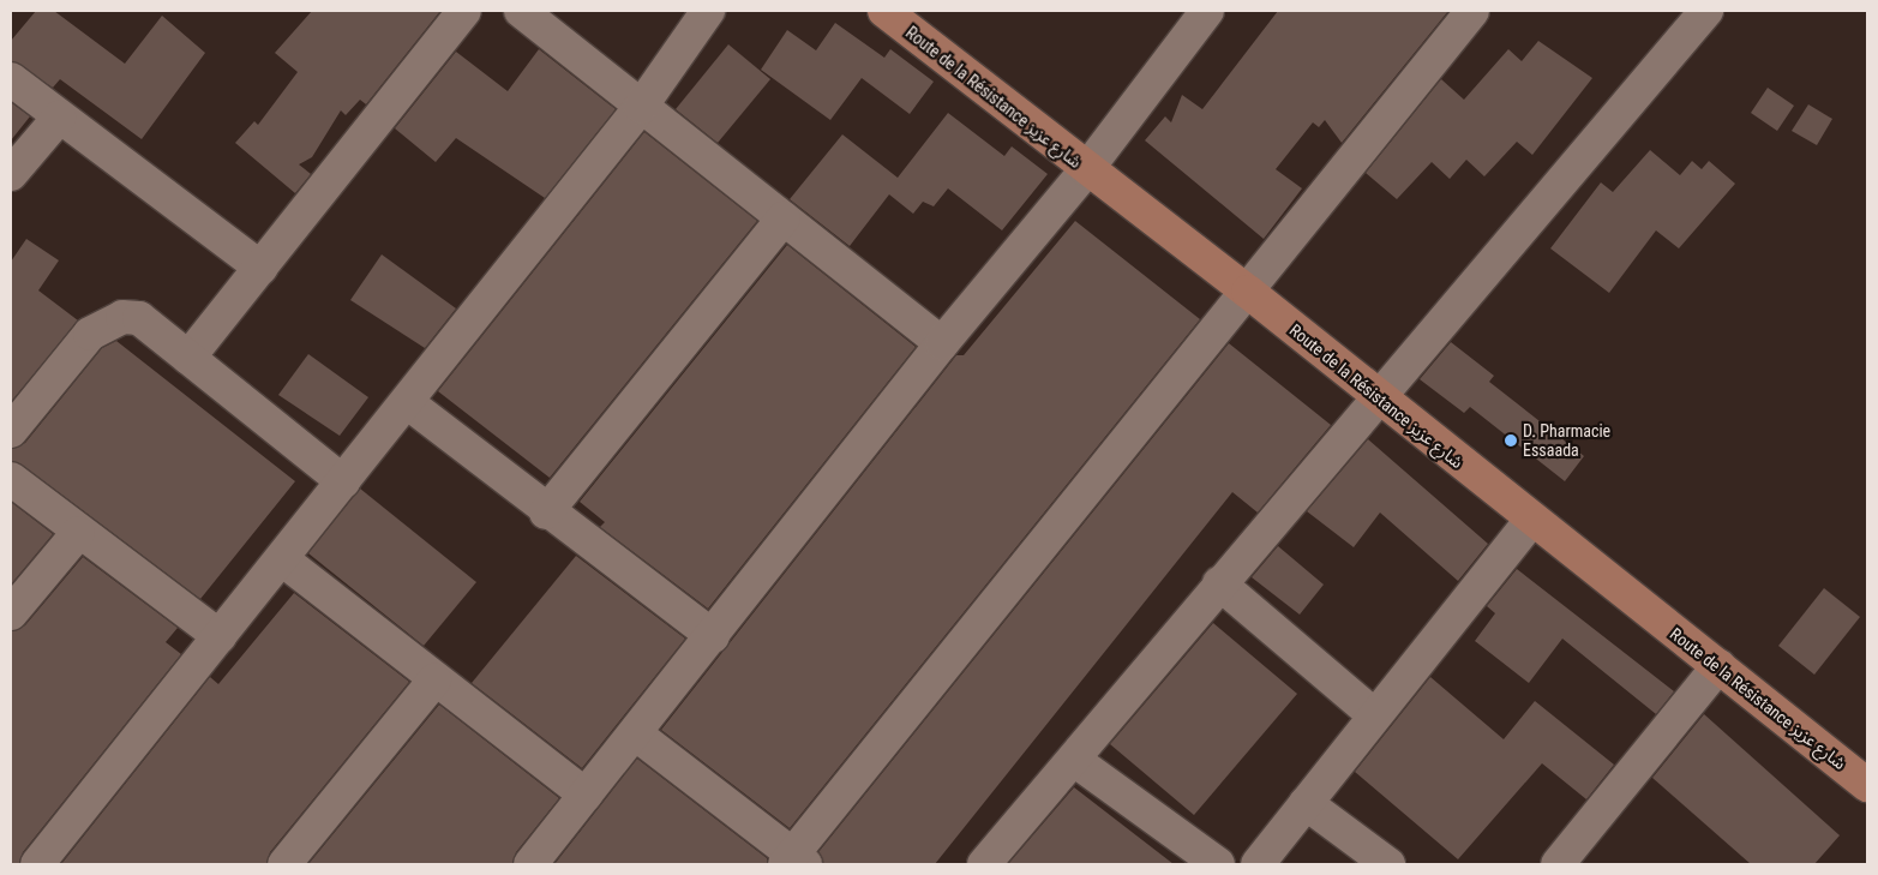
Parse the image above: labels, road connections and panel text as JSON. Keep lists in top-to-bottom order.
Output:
{
  "streets": {
    "main road": ["Route de la Résistance شارع عزيز"]
  },
  "places": ["D. Pharmacie Essaada"]
}
